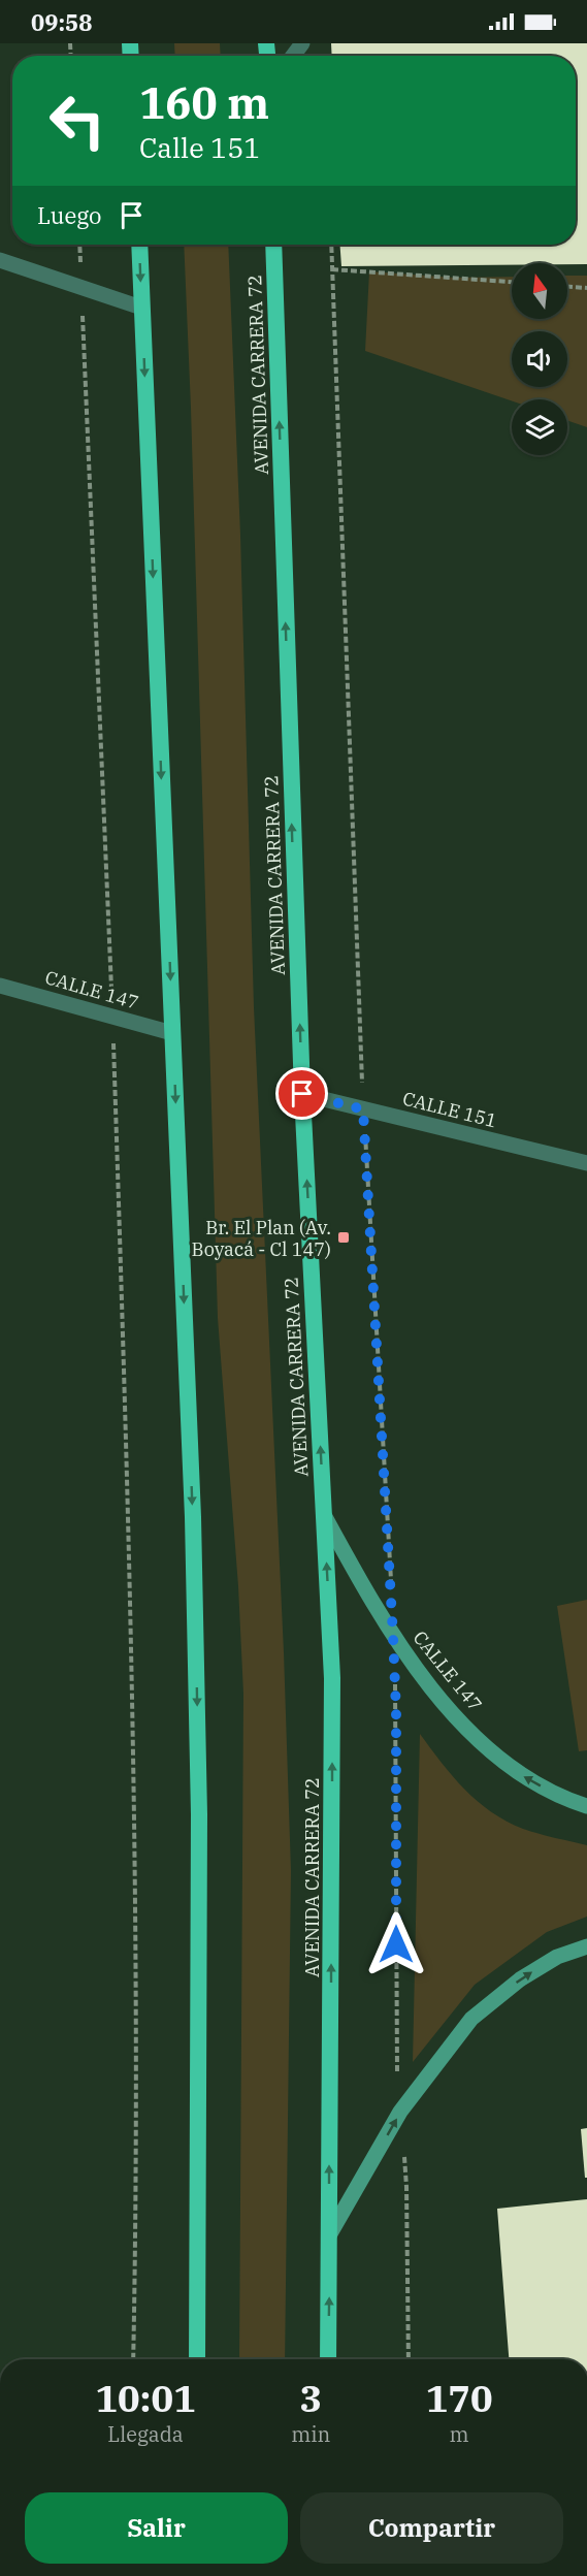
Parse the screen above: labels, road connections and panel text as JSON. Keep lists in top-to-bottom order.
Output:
{
  "streets": {
    "highway": ["AVENIDA CARRERA 72"],
    "main road": ["CALLE 147"],
    "street": ["CALLE 151"]
  },
  "crossings": [
    ["AVENIDA CARRERA 72", "CALLE 147"],
    ["AVENIDA CARRERA 72", "CALLE 151"]
  ],
  "one_way": ["CALLE 147"],
  "places": {
    "transit": ["Br. El Plan (Av. Boyacá - Cl 147)"]
  },
  "north": "top",
  "page": {
    "status": "09:58",
    "turn": ["160 m", "Calle 151"],
    "then": "Luego",
    "eta": [
      "10:01",
      "Llegada",
      "3",
      "min",
      "170",
      "m"
    ],
    "buttons": ["Salir", "Compartir"]
  }
}
